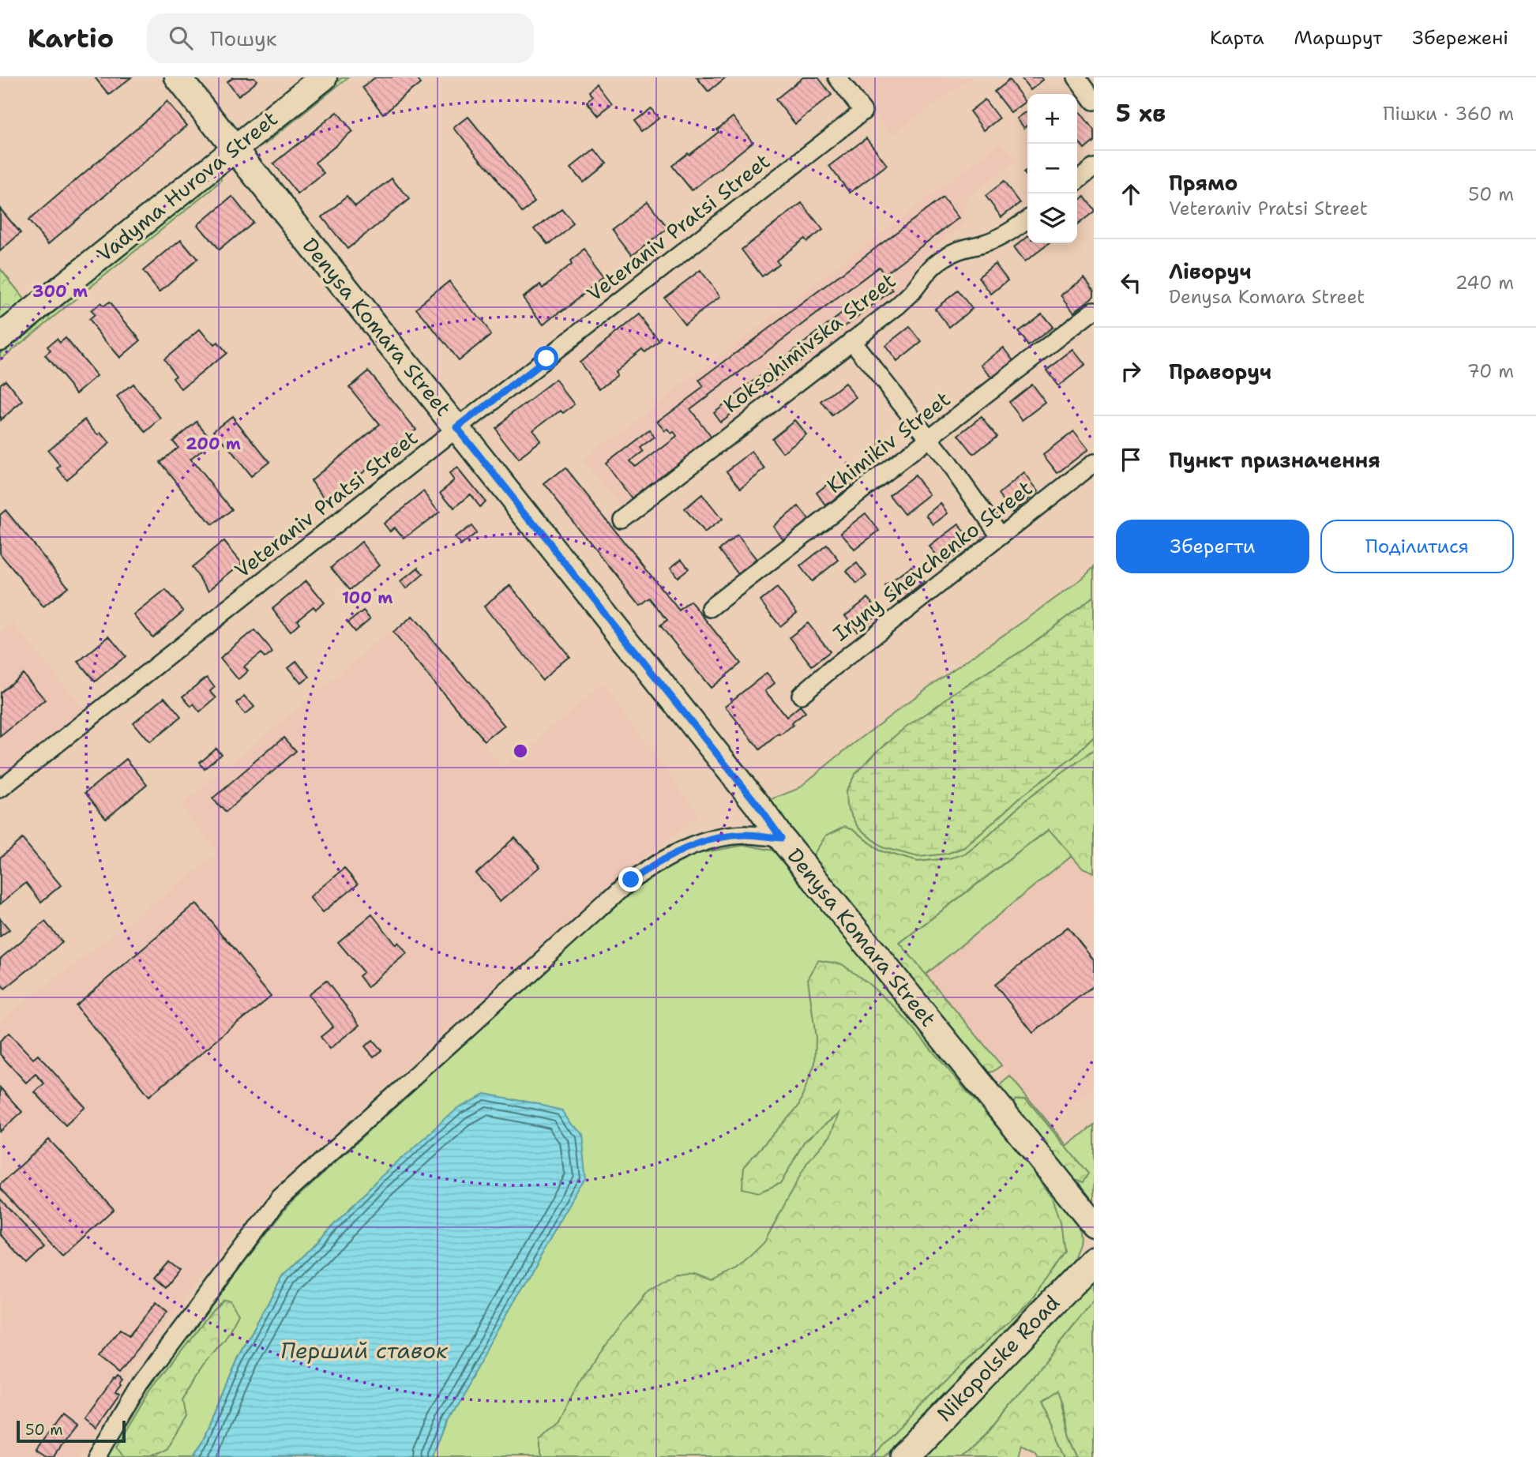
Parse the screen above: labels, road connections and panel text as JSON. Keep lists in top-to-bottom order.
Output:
{
  "streets": {
    "main road": ["Nikopolske Road"],
    "street": [
      "Vadyma Hurova Street",
      "Veteraniv Pratsi Street",
      "Denysa Komara Street",
      "Koksohimivska Street",
      "Khimikiv Street",
      "Iryny Shevchenko Street"
    ]
  },
  "crossings": [
    ["Vadyma Hurova Street", "Denysa Komara Street"],
    ["Veteraniv Pratsi Street", "Denysa Komara Street"]
  ],
  "water": ["Перший ставок"],
  "scale_bar": "50 m",
  "page": {
    "header": "Kartio",
    "search": "Пошук",
    "nav": ["Карта", "Маршрут", "Збережені"],
    "heading": ["5 хв", "Пішки · 360 m"],
    "map_buttons": ["+", "−"],
    "list": [
      ["Прямо", "Veteraniv Pratsi Street", "50 m"],
      ["Ліворуч", "Denysa Komara Street", "240 m"],
      ["Праворуч", "70 m"],
      "Пункт призначення"
    ],
    "buttons": ["Зберегти", "Поділитися"],
    "scale": "50 m"
  },
  "rings": ["300 m", "200 m", "100 m"]
}
